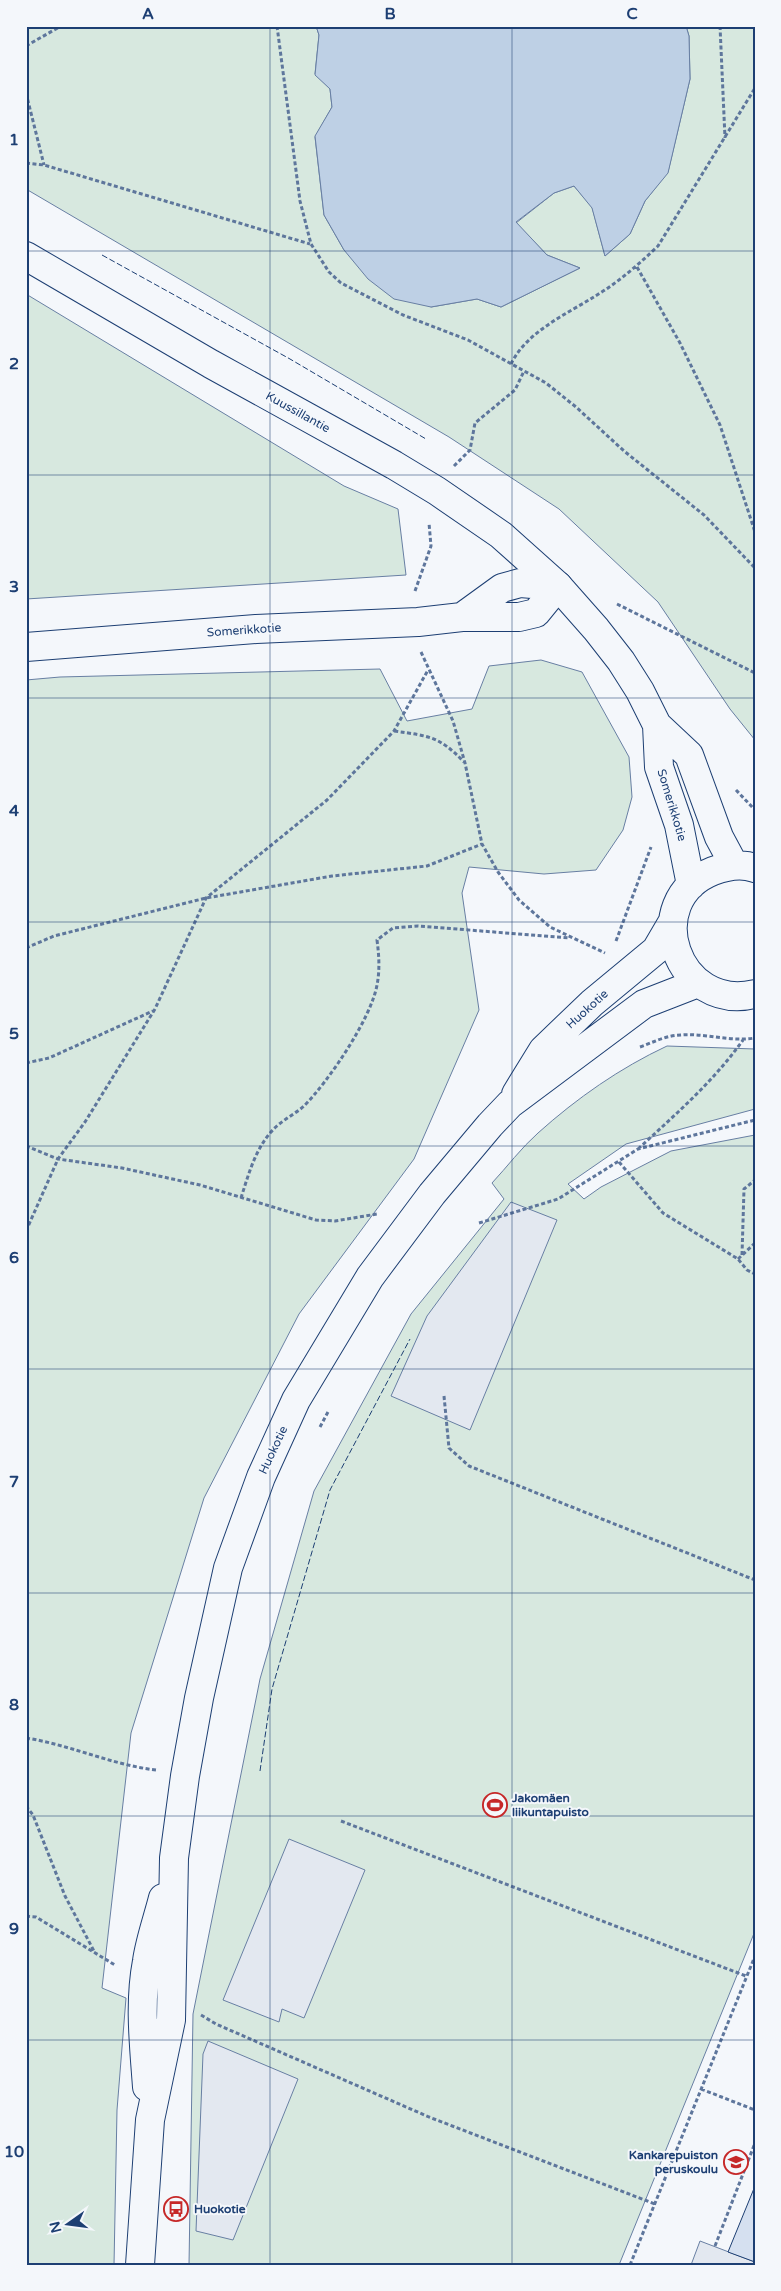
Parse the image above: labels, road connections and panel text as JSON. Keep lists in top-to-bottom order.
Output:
{
  "streets": {
    "main road": ["Kuussillantie", "Somerikkotie", "Huokotie"]
  },
  "crossings": [
    ["Kuussillantie", "Somerikkotie"]
  ],
  "places": {
    "sports": ["Jakomäen liikuntapuisto"],
    "school or university": ["Kankarepuiston peruskoulu"],
    "bus stop": ["Huokotie"]
  },
  "north": "left",
  "grid": {
    "columns": ["A", "B", "C"],
    "rows": [
      "1",
      "2",
      "3",
      "4",
      "5",
      "6",
      "7",
      "8",
      "9",
      "10"
    ]
  }
}
